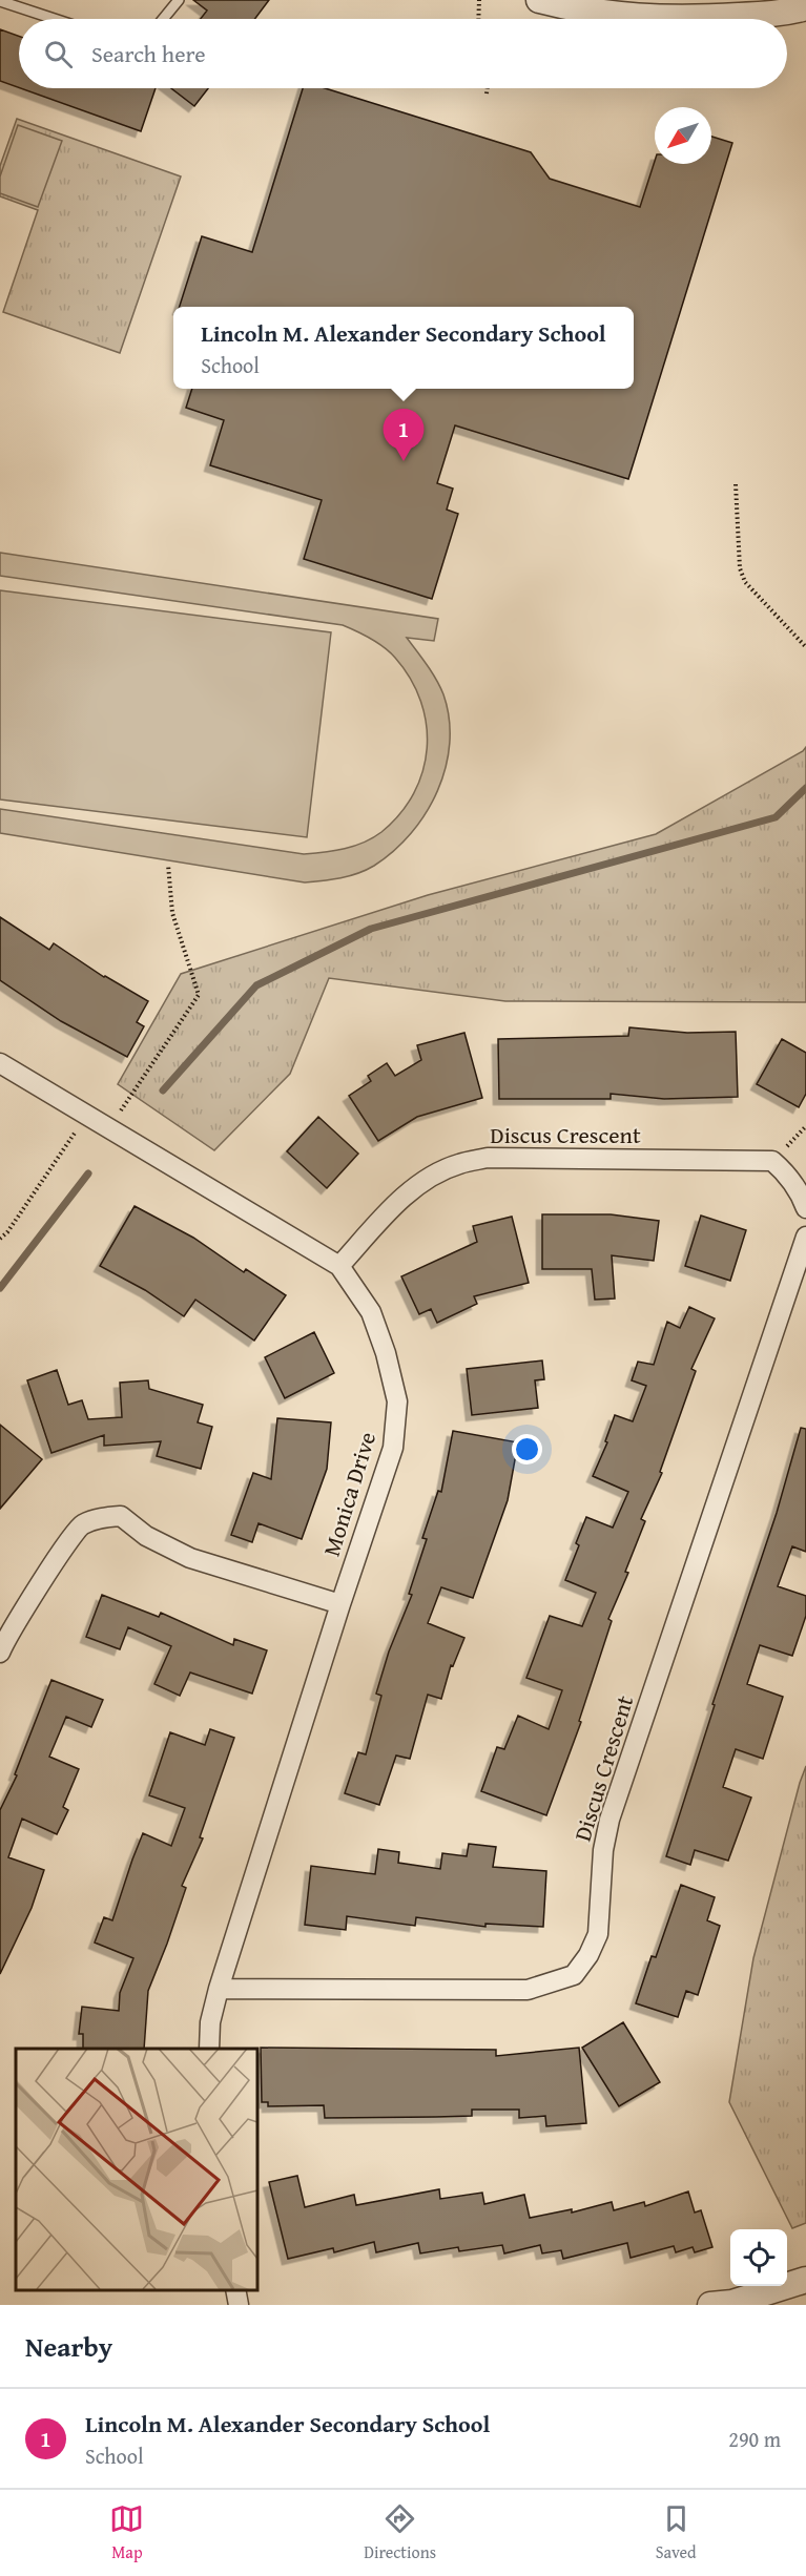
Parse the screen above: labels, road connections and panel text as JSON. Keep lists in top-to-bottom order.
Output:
{
  "streets": {
    "street": ["Discus Crescent", "Monica Drive"]
  },
  "crossings": [
    ["Discus Crescent", "Monica Drive"]
  ],
  "north": "bottom left",
  "page": {
    "search": "Search here",
    "popup": ["Lincoln M. Alexander Secondary School", "School"],
    "pins": "1",
    "heading": "Nearby",
    "list": [
      {
        "mark": "1",
        "name": "Lincoln M. Alexander Secondary School",
        "note": "School",
        "value": "290 m"
      }
    ],
    "nav": ["Map", "Directions", "Saved"]
  }
}
